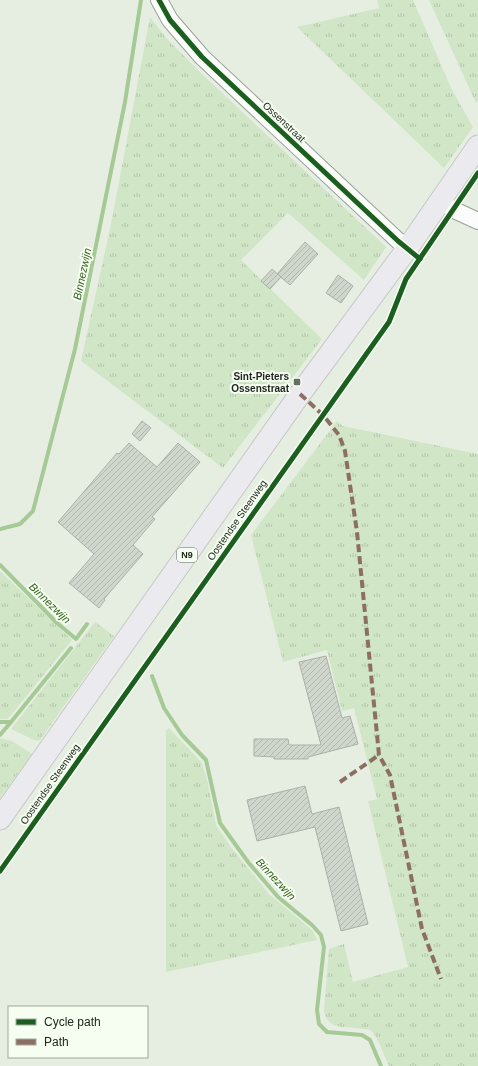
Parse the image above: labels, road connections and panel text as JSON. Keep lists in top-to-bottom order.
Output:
{
  "streets": {
    "main road": ["Oostendse Steenweg", "N9"],
    "street": ["Ossenstraat"]
  },
  "crossings": [
    ["Ossenstraat", "Oostendse Steenweg"]
  ],
  "water": ["Binnezwijn"],
  "places": {
    "transit": ["Sint-Pieters Ossenstraat"]
  },
  "legend": ["Cycle path", "Path"]
}
